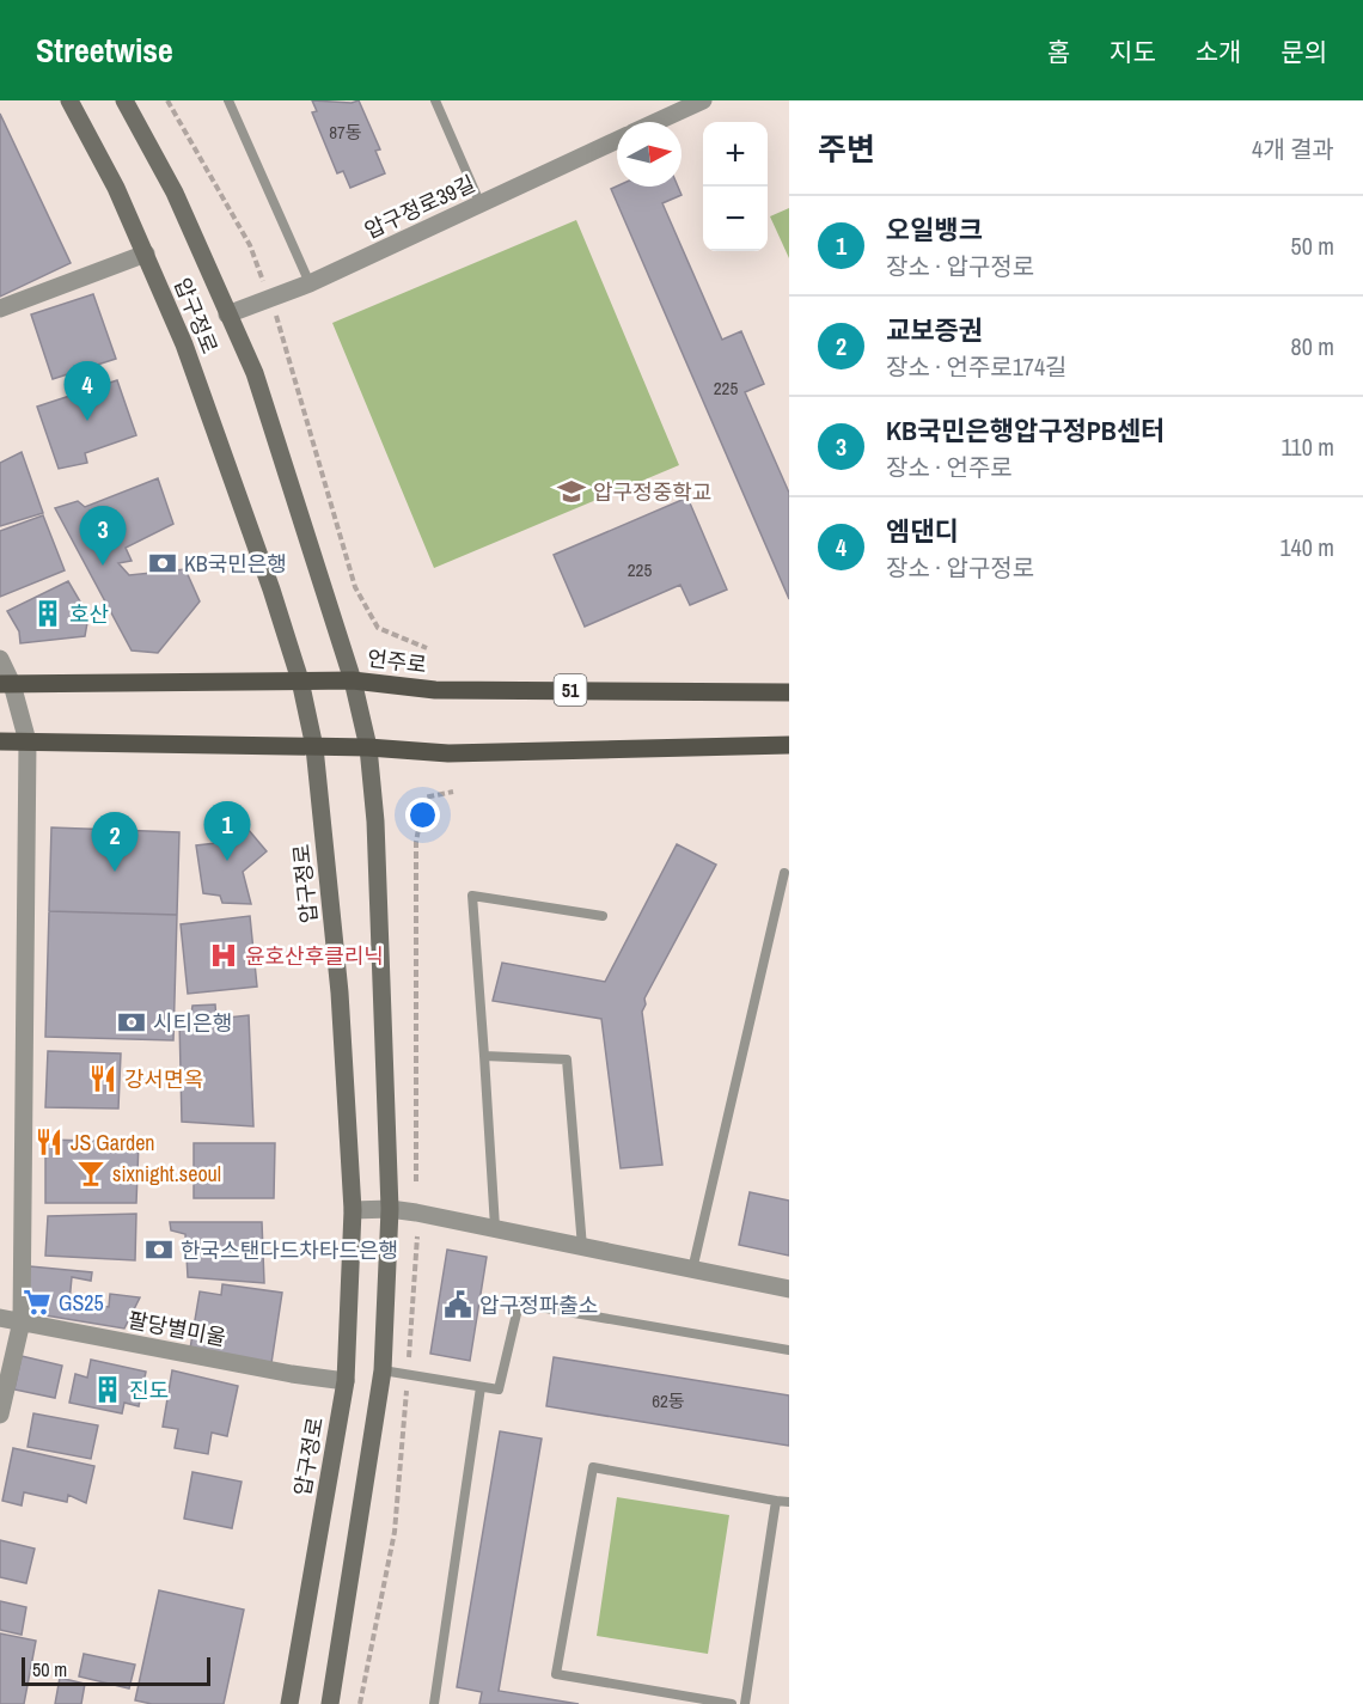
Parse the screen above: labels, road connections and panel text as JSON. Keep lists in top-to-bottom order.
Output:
{
  "streets": {
    "main road": ["압구정로", "언주로", "51"],
    "street": ["압구정로39길", "팔당별미울"]
  },
  "crossings": [
    ["압구정로39길", "압구정로"],
    ["압구정로", "언주로"],
    ["압구정로", "팔당별미울"]
  ],
  "places": {
    "school or university": ["압구정중학교"],
    "bank": ["KB국민은행", "시티은행", "한국스탠다드차타드은행"],
    "building": ["호산", "진도"],
    "hospital": ["윤호산후클리닉"],
    "restaurant": ["강서면옥", "JS Garden"],
    "bar": ["sixnight.seoul"],
    "supermarket": ["GS25"],
    "public building": ["압구정파출소"]
  },
  "house_numbers": [
    "87동",
    "225",
    "225",
    "62동"
  ],
  "scale_bar": "50 m",
  "north": "right",
  "page": {
    "header": "Streetwise",
    "nav": [
      "홈",
      "지도",
      "소개",
      "문의"
    ],
    "heading": ["주변", "4개 결과"],
    "map_buttons": ["+", "−"],
    "list": [
      {
        "mark": "1",
        "name": "오일뱅크",
        "note": "장소 · 압구정로",
        "value": "50 m"
      },
      {
        "mark": "2",
        "name": "교보증권",
        "note": "장소 · 언주로174길",
        "value": "80 m"
      },
      {
        "mark": "3",
        "name": "KB국민은행압구정PB센터",
        "note": "장소 · 언주로",
        "value": "110 m"
      },
      {
        "mark": "4",
        "name": "엠댄디",
        "note": "장소 · 압구정로",
        "value": "140 m"
      }
    ],
    "pins": [
      "4",
      "3",
      "1",
      "2"
    ],
    "scale": "50 m"
  }
}
